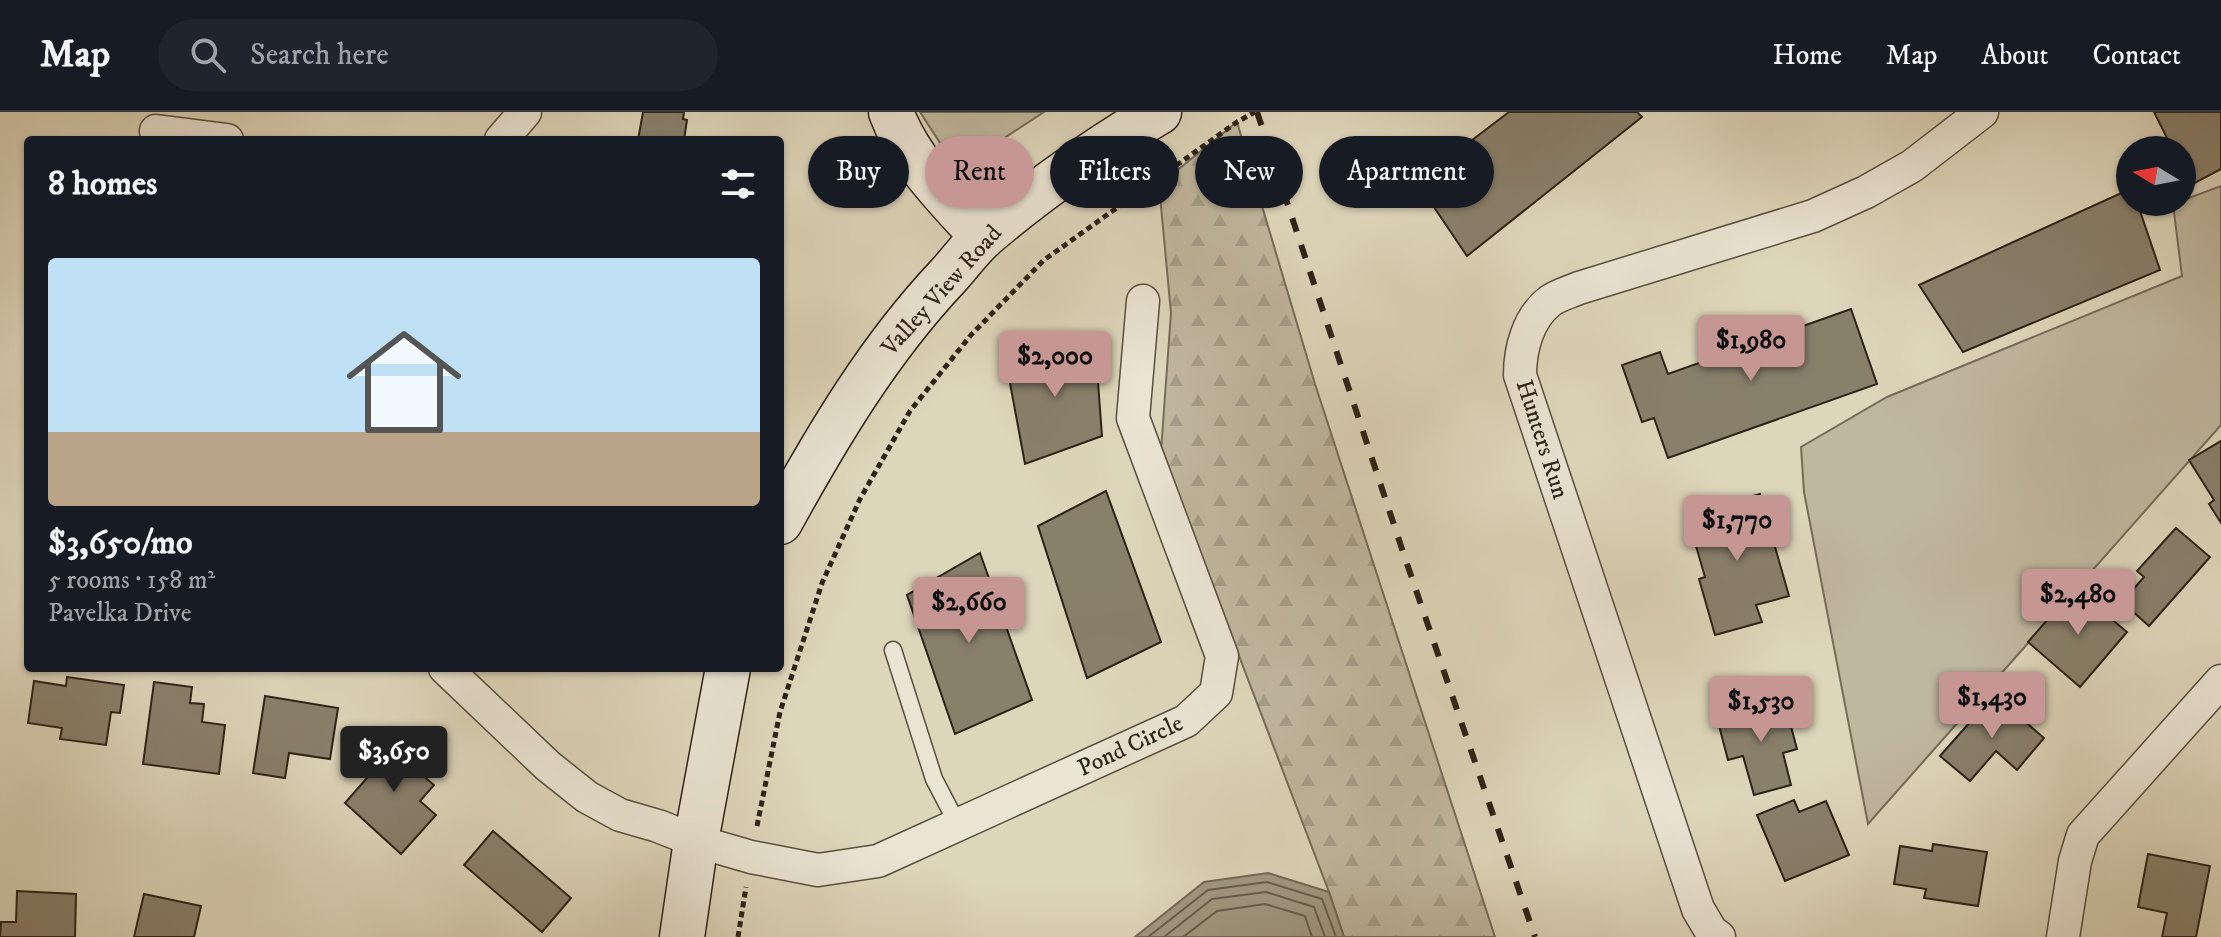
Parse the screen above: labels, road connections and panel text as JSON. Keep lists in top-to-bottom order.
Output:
{
  "streets": {
    "street": ["Valley View Road", "Hunters Run", "Pond Circle"]
  },
  "north": "left",
  "page": {
    "header": "Map",
    "search": "Search here",
    "nav": [
      "Home",
      "Map",
      "About",
      "Contact"
    ],
    "chip": [
      "Buy",
      "Rent",
      "Filters",
      "New",
      "Apartment"
    ],
    "heading": "8 homes",
    "list": [
      {
        "name": "$3,650/mo",
        "note": "5 rooms · 158 m² · Pavelka Drive"
      }
    ],
    "price": [
      "$1,980",
      "$2,000",
      "$1,770",
      "$2,480",
      "$2,660",
      "$1,430",
      "$1,530",
      "$3,650"
    ]
  }
}
